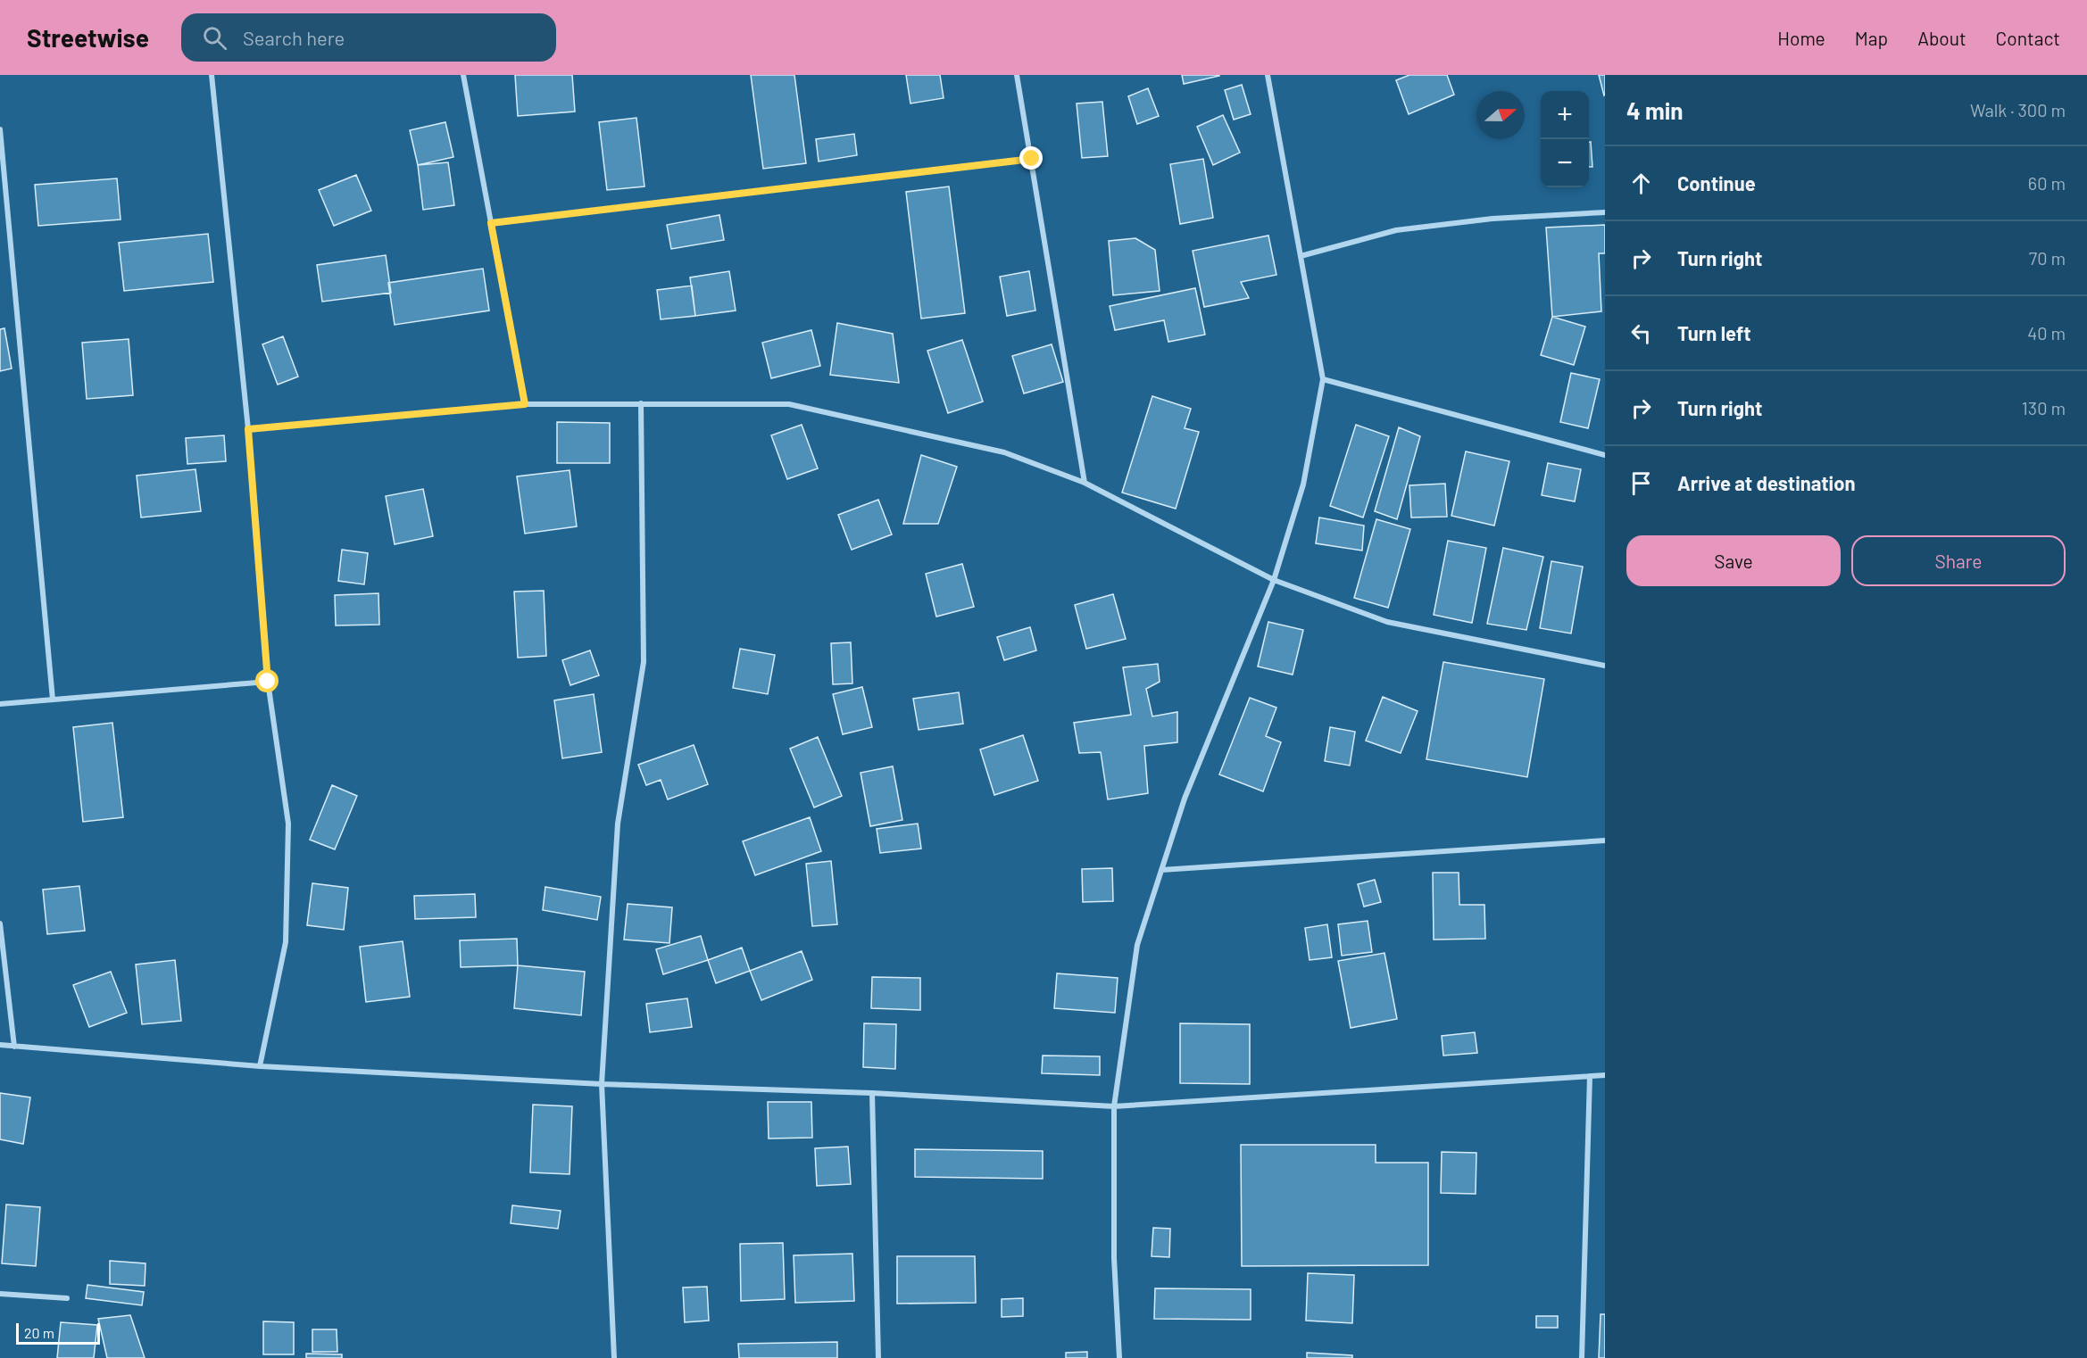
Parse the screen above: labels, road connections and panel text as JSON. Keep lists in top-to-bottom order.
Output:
{
  "scale_bar": "20 m",
  "north": "right",
  "page": {
    "header": "Streetwise",
    "search": "Search here",
    "nav": [
      "Home",
      "Map",
      "About",
      "Contact"
    ],
    "heading": ["4 min", "Walk · 300 m"],
    "map_buttons": ["+", "−"],
    "list": [
      ["Continue", "60 m"],
      ["Turn right", "70 m"],
      ["Turn left", "40 m"],
      ["Turn right", "130 m"],
      "Arrive at destination"
    ],
    "buttons": ["Save", "Share"],
    "scale": "20 m"
  }
}
